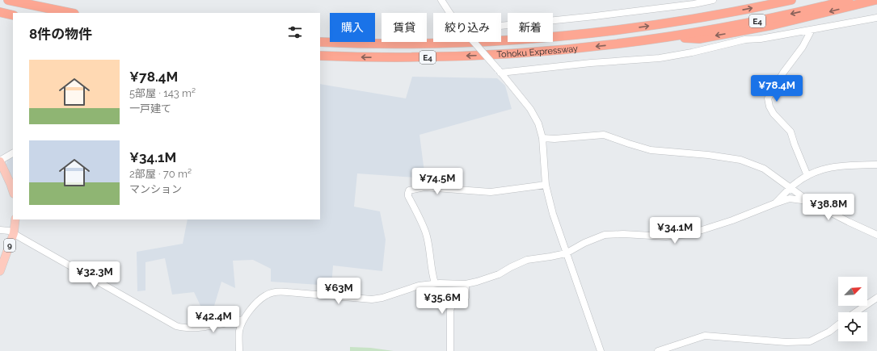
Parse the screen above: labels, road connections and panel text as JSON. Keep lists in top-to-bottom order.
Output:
{
  "streets": {
    "highway": ["E4", "Tohoku Expressway"],
    "main road": ["9"]
  },
  "north": "top right",
  "page": {
    "chip": [
      "購入",
      "賃貸",
      "絞り込み",
      "新着"
    ],
    "heading": "8件の物件",
    "list": [
      {
        "name": "¥78.4M",
        "note": "5部屋 · 143 m² · 一戸建て"
      },
      {
        "name": "¥34.1M",
        "note": "2部屋 · 70 m² · マンション"
      }
    ],
    "price": [
      "¥78.4M",
      "¥74.5M",
      "¥38.8M",
      "¥34.1M",
      "¥32.3M",
      "¥63M",
      "¥35.6M",
      "¥42.4M"
    ]
  }
}
